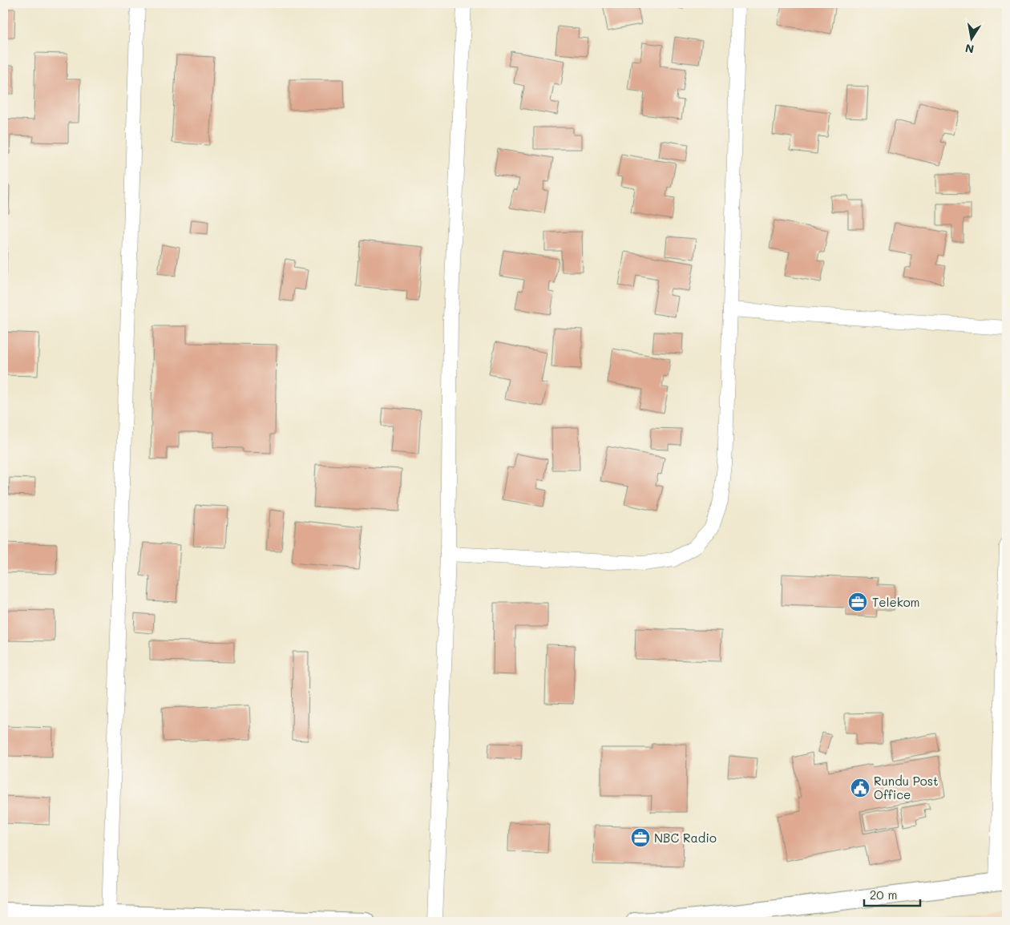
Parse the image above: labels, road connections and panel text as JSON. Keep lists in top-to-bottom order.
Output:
{
  "places": {
    "office": ["Telekom", "NBC Radio"],
    "public building": ["Rundu Post Office"]
  },
  "scale_bar": "20 m",
  "north": "bottom"
}
